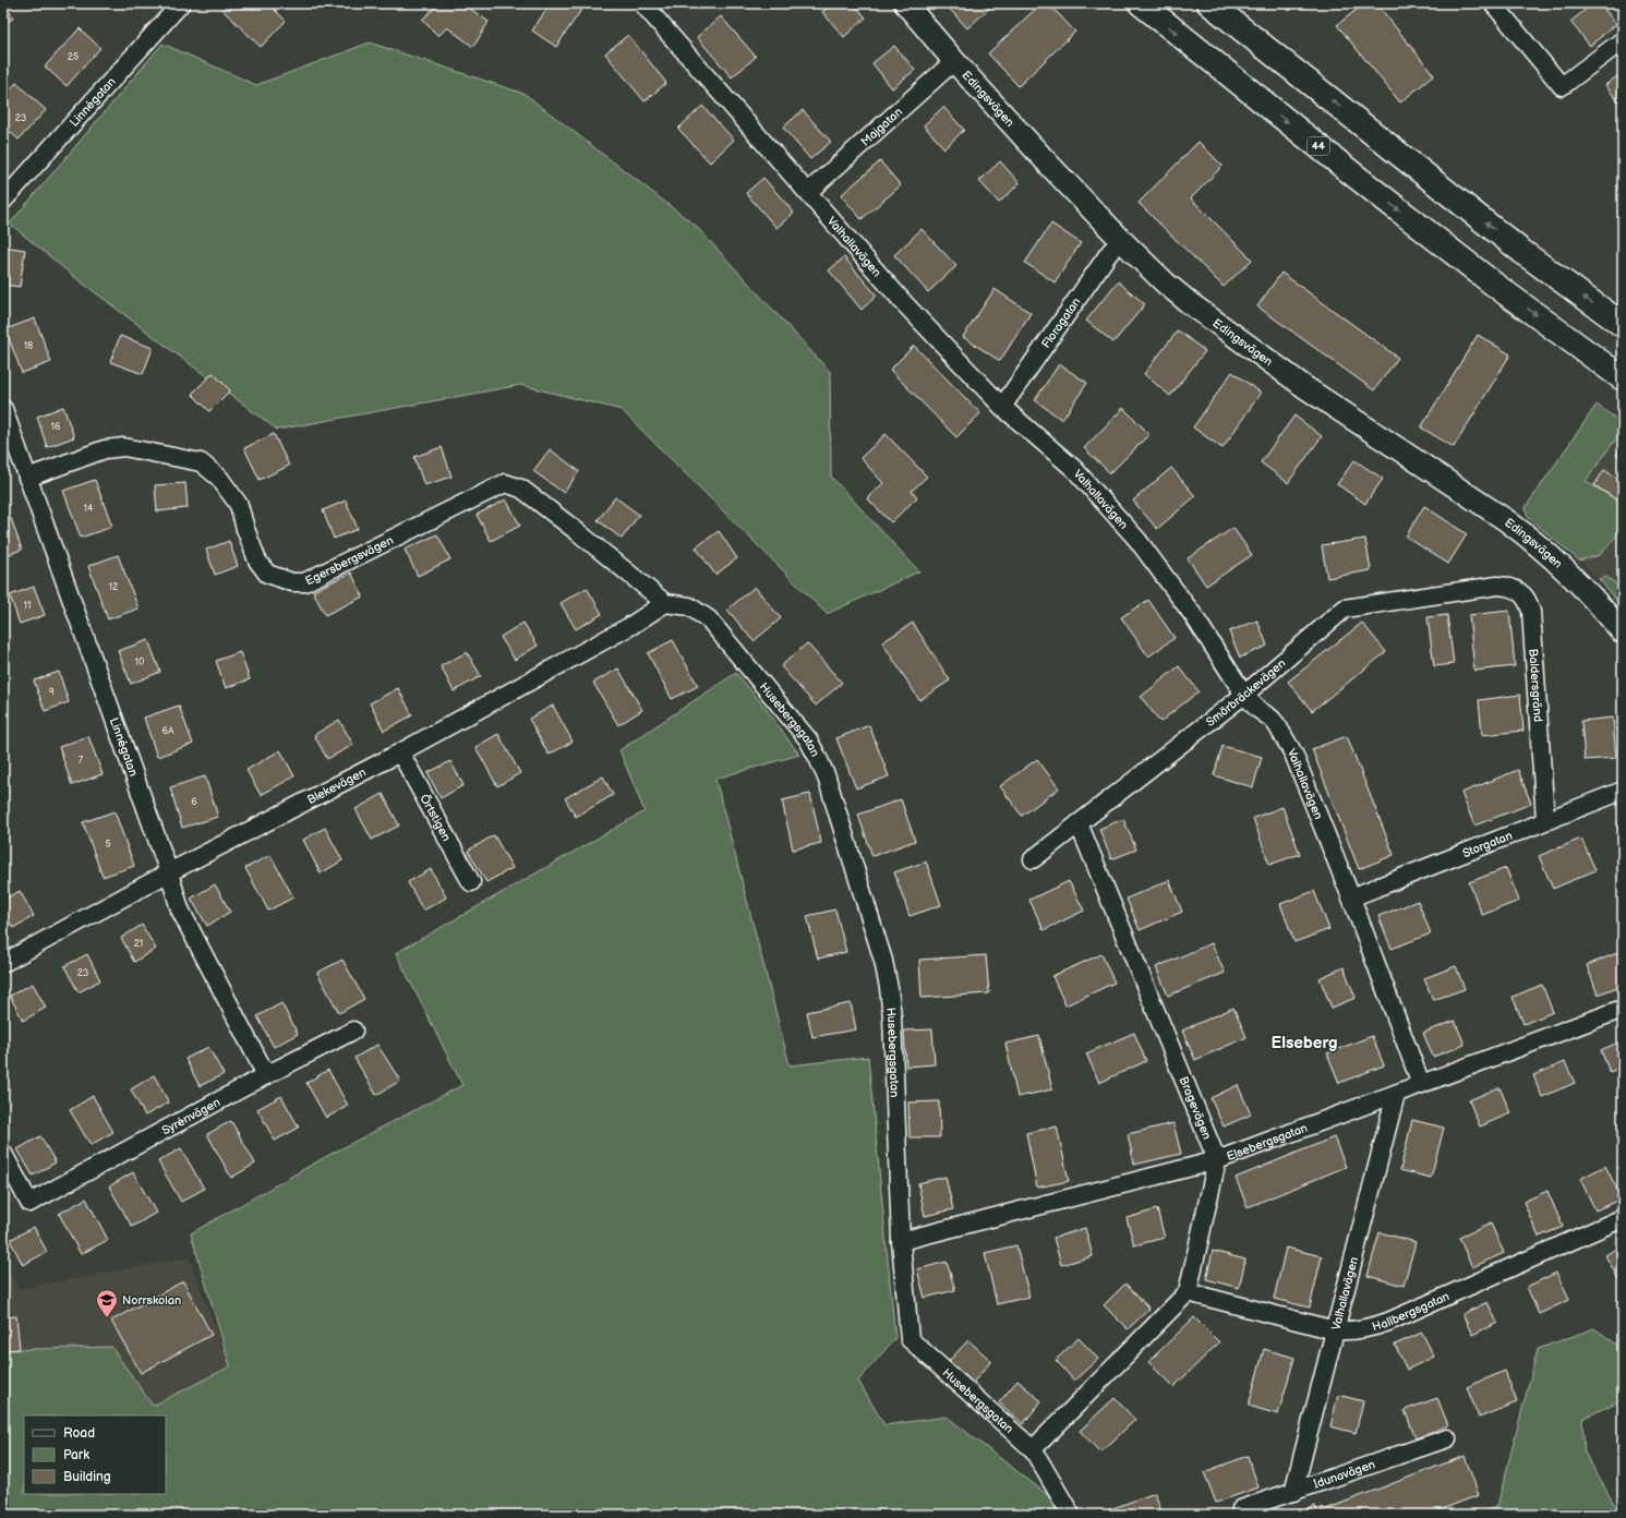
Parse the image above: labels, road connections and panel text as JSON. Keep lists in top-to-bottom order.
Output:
{
  "streets": {
    "highway": ["44"],
    "street": [
      "Edingsvägen",
      "Linnégatan",
      "Majgatan",
      "Valhallavägen",
      "Floragatan",
      "Egersbergsvägen",
      "Baldersgränd",
      "Smörbräckevägen",
      "Husebergsgatan",
      "Blekevägen",
      "Örtstigen",
      "Storgatan",
      "Bragevägen",
      "Syrénvägen",
      "Elsebergsgatan",
      "Hallbergsgatan",
      "Idunavägen"
    ]
  },
  "crossings": [
    ["Edingsvägen", "Majgatan"],
    ["Edingsvägen", "Floragatan"],
    ["Linnégatan", "Egersbergsvägen"],
    ["Linnégatan", "Blekevägen"],
    ["Linnégatan", "Syrénvägen"],
    ["Majgatan", "Valhallavägen"],
    ["Valhallavägen", "Floragatan"],
    ["Valhallavägen", "Smörbräckevägen"],
    ["Valhallavägen", "Storgatan"],
    ["Valhallavägen", "Elsebergsgatan"],
    ["Valhallavägen", "Hallbergsgatan"],
    ["Valhallavägen", "Idunavägen"],
    ["Egersbergsvägen", "Husebergsgatan"],
    ["Egersbergsvägen", "Blekevägen"],
    ["Baldersgränd", "Smörbräckevägen"],
    ["Baldersgränd", "Storgatan"],
    ["Smörbräckevägen", "Bragevägen"],
    ["Husebergsgatan", "Blekevägen"],
    ["Husebergsgatan", "Elsebergsgatan"],
    ["Blekevägen", "Örtstigen"],
    ["Bragevägen", "Elsebergsgatan"]
  ],
  "districts": ["Elseberg"],
  "places": {
    "school or university": ["Norrskolan"]
  },
  "house_numbers": [
    "25",
    "23",
    "18",
    "16",
    "14",
    "12",
    "11",
    "10",
    "9",
    "6A",
    "7",
    "6",
    "5",
    "21",
    "23"
  ],
  "legend": ["Road", "Park", "Building"]
}
